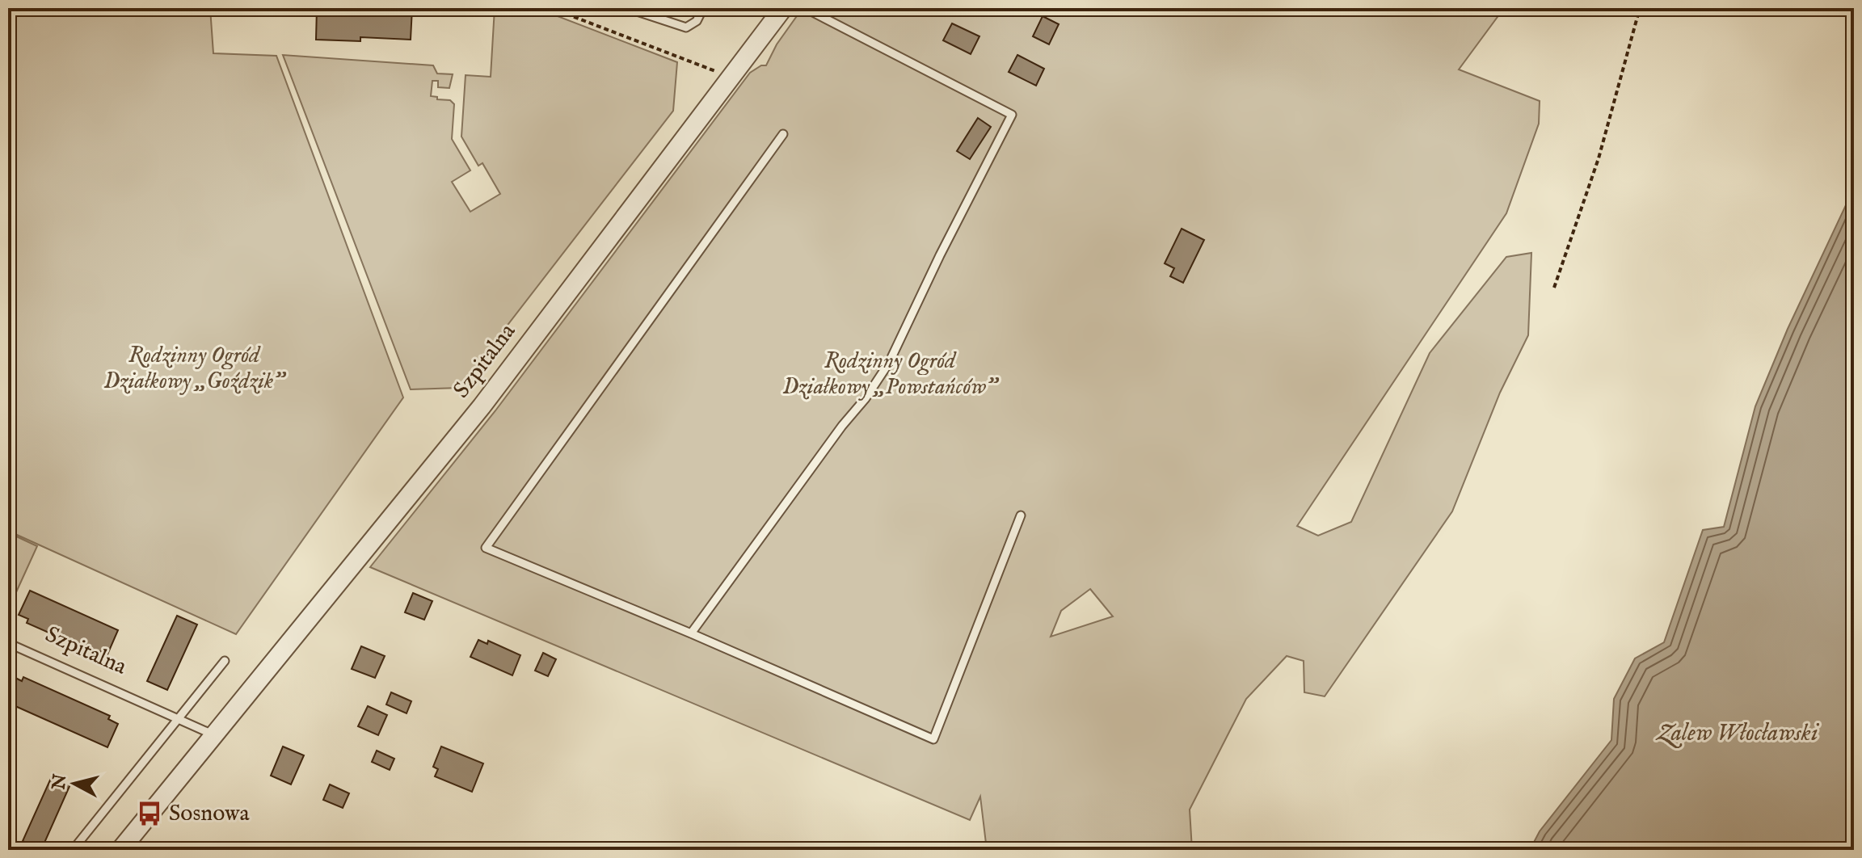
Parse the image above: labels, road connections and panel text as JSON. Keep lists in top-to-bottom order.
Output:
{
  "streets": {
    "street": ["Szpitalna"]
  },
  "water": ["Zalew Włocławski"],
  "parks": ["Rodzinny Ogród Działkowy „Goździk”", "Rodzinny Ogród Działkowy „Powstańców”"],
  "places": {
    "bus stop": ["Sosnowa"]
  },
  "north": "left"
}
